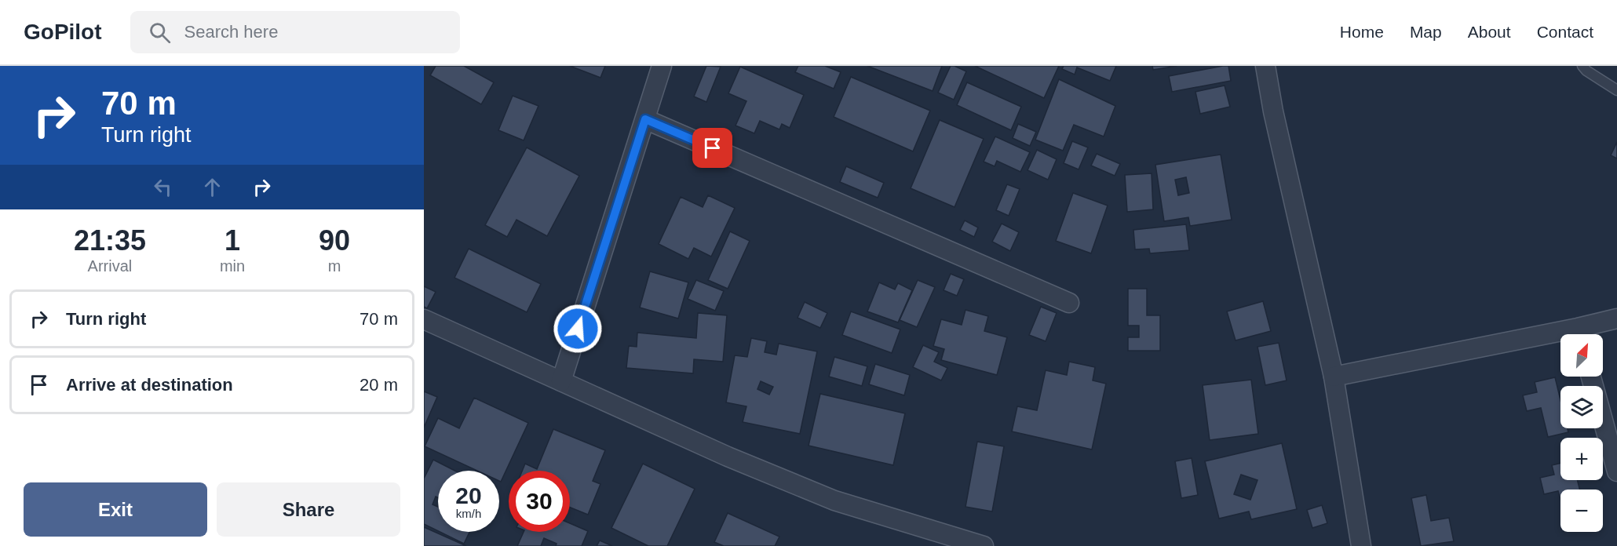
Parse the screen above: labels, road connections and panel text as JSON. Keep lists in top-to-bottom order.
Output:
{
  "north": "top right",
  "page": {
    "header": "GoPilot",
    "search": "Search here",
    "nav": [
      "Home",
      "Map",
      "About",
      "Contact"
    ],
    "turn": ["70 m", "Turn right"],
    "eta": [
      "21:35",
      "Arrival",
      "1",
      "min",
      "90",
      "m"
    ],
    "list": [
      {
        "name": "Turn right",
        "value": "70 m"
      },
      {
        "name": "Arrive at destination",
        "value": "20 m"
      }
    ],
    "map_buttons": ["+", "−"],
    "speed": "20 km/h",
    "limit": "30",
    "buttons": ["Exit", "Share"]
  }
}
